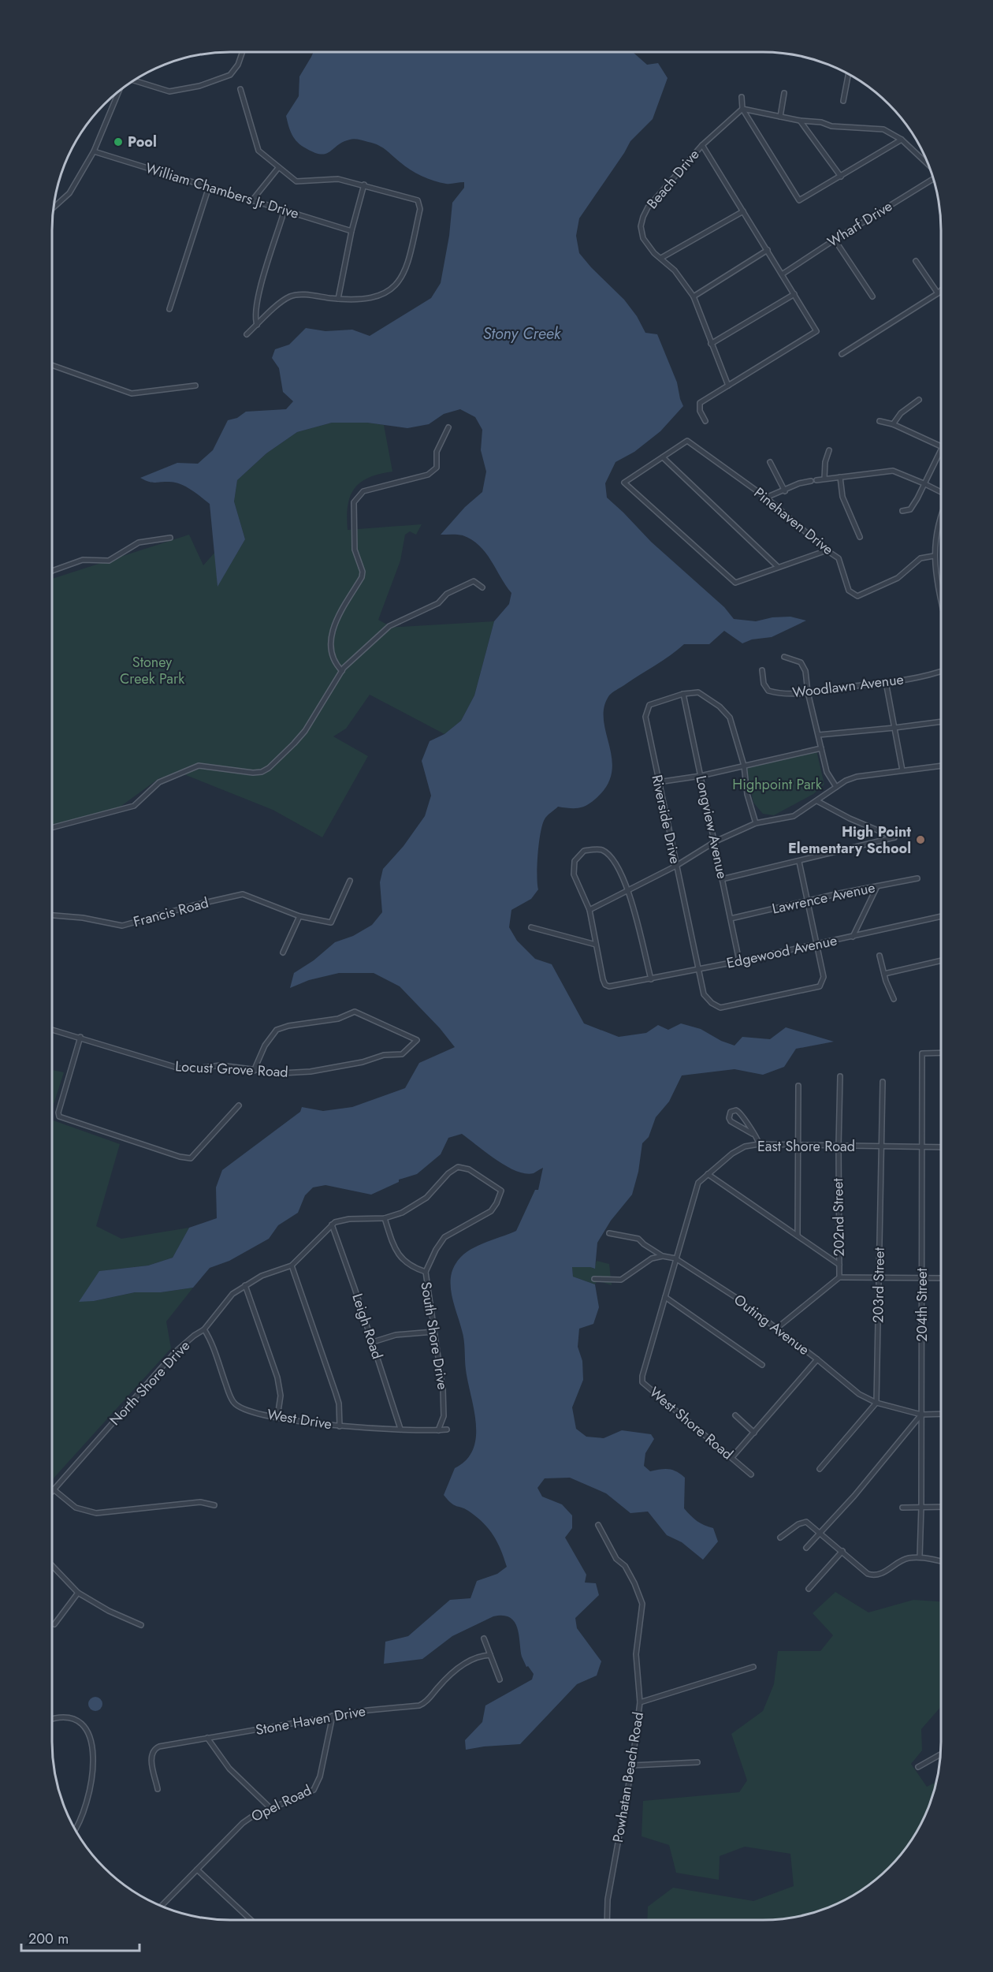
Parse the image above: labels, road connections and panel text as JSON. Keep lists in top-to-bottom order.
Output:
{
  "streets": {
    "street": [
      "Beach Drive",
      "William Chambers Jr Drive",
      "Wharf Drive",
      "Pinehaven Drive",
      "Woodlawn Avenue",
      "Riverside Drive",
      "Longview Avenue",
      "Lawrence Avenue",
      "Francis Road",
      "Edgewood Avenue",
      "Locust Grove Road",
      "East Shore Road",
      "202nd Street",
      "203rd Street",
      "204th Street",
      "Outing Avenue",
      "Leigh Road",
      "South Shore Drive",
      "North Shore Drive",
      "West Drive",
      "West Shore Road",
      "Stone Haven Drive",
      "Powhatan Beach Road",
      "Opel Road"
    ]
  },
  "crossings": [
    ["Riverside Drive", "Longview Avenue"],
    ["Riverside Drive", "Edgewood Avenue"],
    ["Longview Avenue", "Lawrence Avenue"],
    ["Longview Avenue", "Edgewood Avenue"],
    ["East Shore Road", "202nd Street"],
    ["East Shore Road", "203rd Street"],
    ["East Shore Road", "204th Street"],
    ["East Shore Road", "Outing Avenue"],
    ["East Shore Road", "West Shore Road"],
    ["202nd Street", "Outing Avenue"],
    ["203rd Street", "Outing Avenue"],
    ["204th Street", "Outing Avenue"],
    ["Outing Avenue", "West Shore Road"],
    ["Leigh Road", "North Shore Drive"],
    ["Leigh Road", "West Drive"],
    ["South Shore Drive", "West Drive"],
    ["North Shore Drive", "West Drive"],
    ["Stone Haven Drive", "Opel Road"]
  ],
  "water": ["Stony Creek"],
  "parks": ["Stoney Creek Park", "Highpoint Park"],
  "places": ["Pool", "High Point Elementary School"],
  "scale_bar": "200 m"
}
